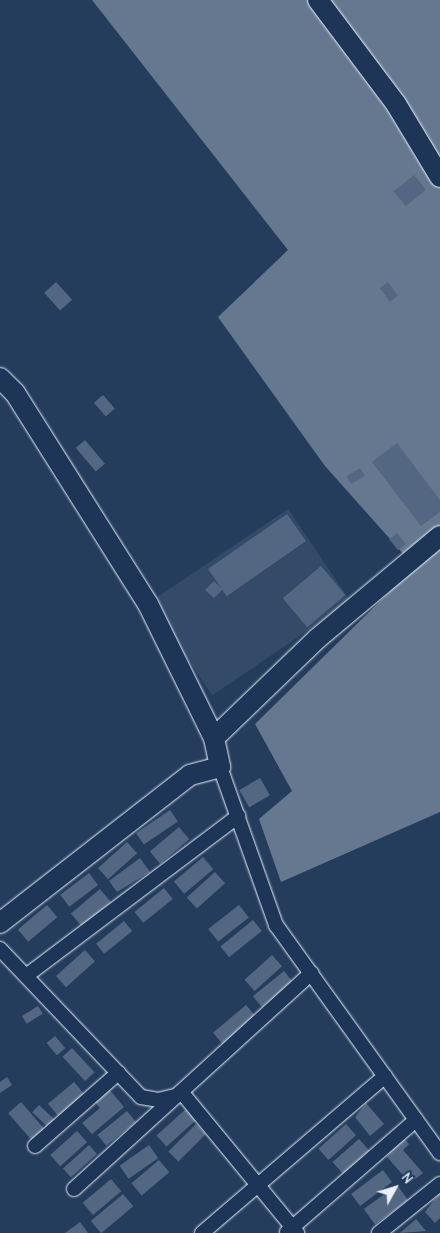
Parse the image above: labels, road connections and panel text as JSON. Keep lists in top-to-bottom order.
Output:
{
  "north": "top right"
}
